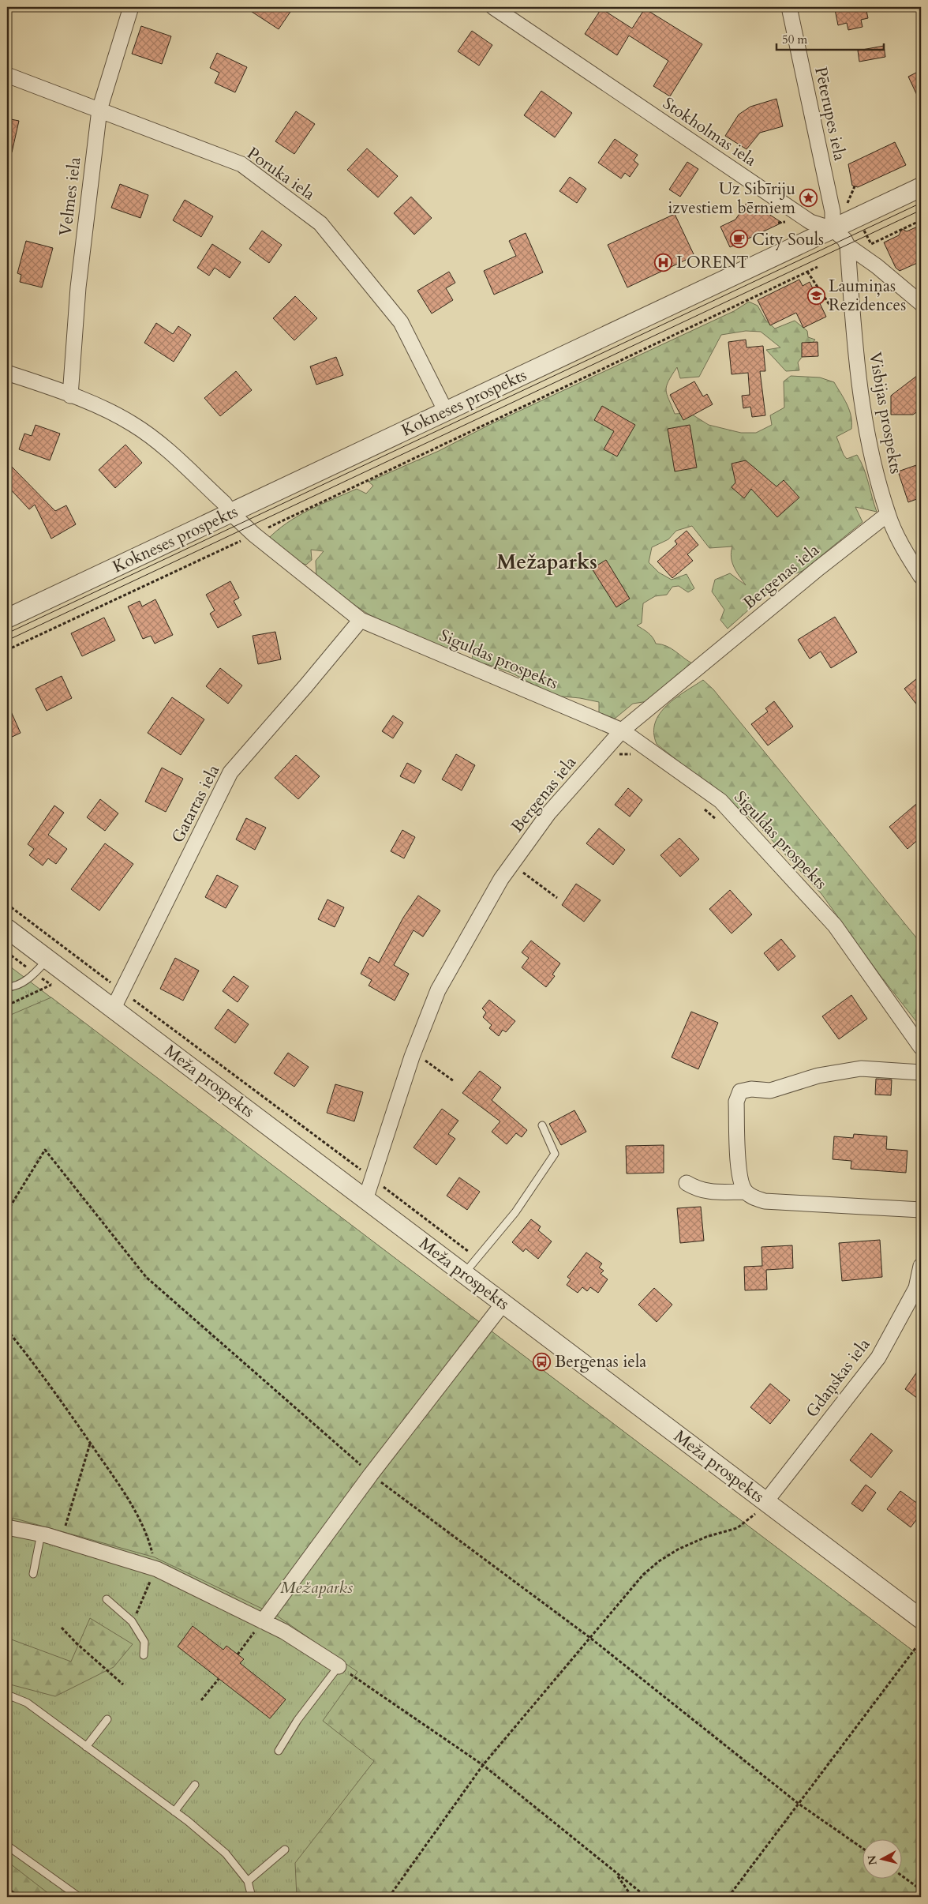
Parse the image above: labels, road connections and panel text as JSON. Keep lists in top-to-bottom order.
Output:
{
  "streets": {
    "street": [
      "Pēterupes iela",
      "Stokholmas iela",
      "Poruka iela",
      "Velmes iela",
      "Kokneses prospekts",
      "Visbijas prospekts",
      "Bergenas iela",
      "Siguldas prospekts",
      "Gatartas iela",
      "Meža prospekts",
      "Gdaņskas iela"
    ]
  },
  "crossings": [
    ["Pēterupes iela", "Stokholmas iela"],
    ["Pēterupes iela", "Kokneses prospekts"],
    ["Stokholmas iela", "Kokneses prospekts"],
    ["Stokholmas iela", "Visbijas prospekts"],
    ["Poruka iela", "Velmes iela"],
    ["Poruka iela", "Kokneses prospekts"],
    ["Velmes iela", "Siguldas prospekts"],
    ["Kokneses prospekts", "Siguldas prospekts"],
    ["Visbijas prospekts", "Bergenas iela"],
    ["Bergenas iela", "Siguldas prospekts"],
    ["Bergenas iela", "Meža prospekts"],
    ["Siguldas prospekts", "Gatartas iela"],
    ["Gatartas iela", "Meža prospekts"],
    ["Meža prospekts", "Gdaņskas iela"]
  ],
  "districts": ["Mežaparks"],
  "parks": ["Mežaparks"],
  "places": {
    "place": ["Uz Sibīriju izvestiem bērniem"],
    "cafe": ["City Souls"],
    "hospital": ["LORENT"],
    "school or university": ["Laumiņas Rezidences"],
    "bus stop": ["Bergenas iela"]
  },
  "scale_bar": "50 m",
  "north": "left"
}
